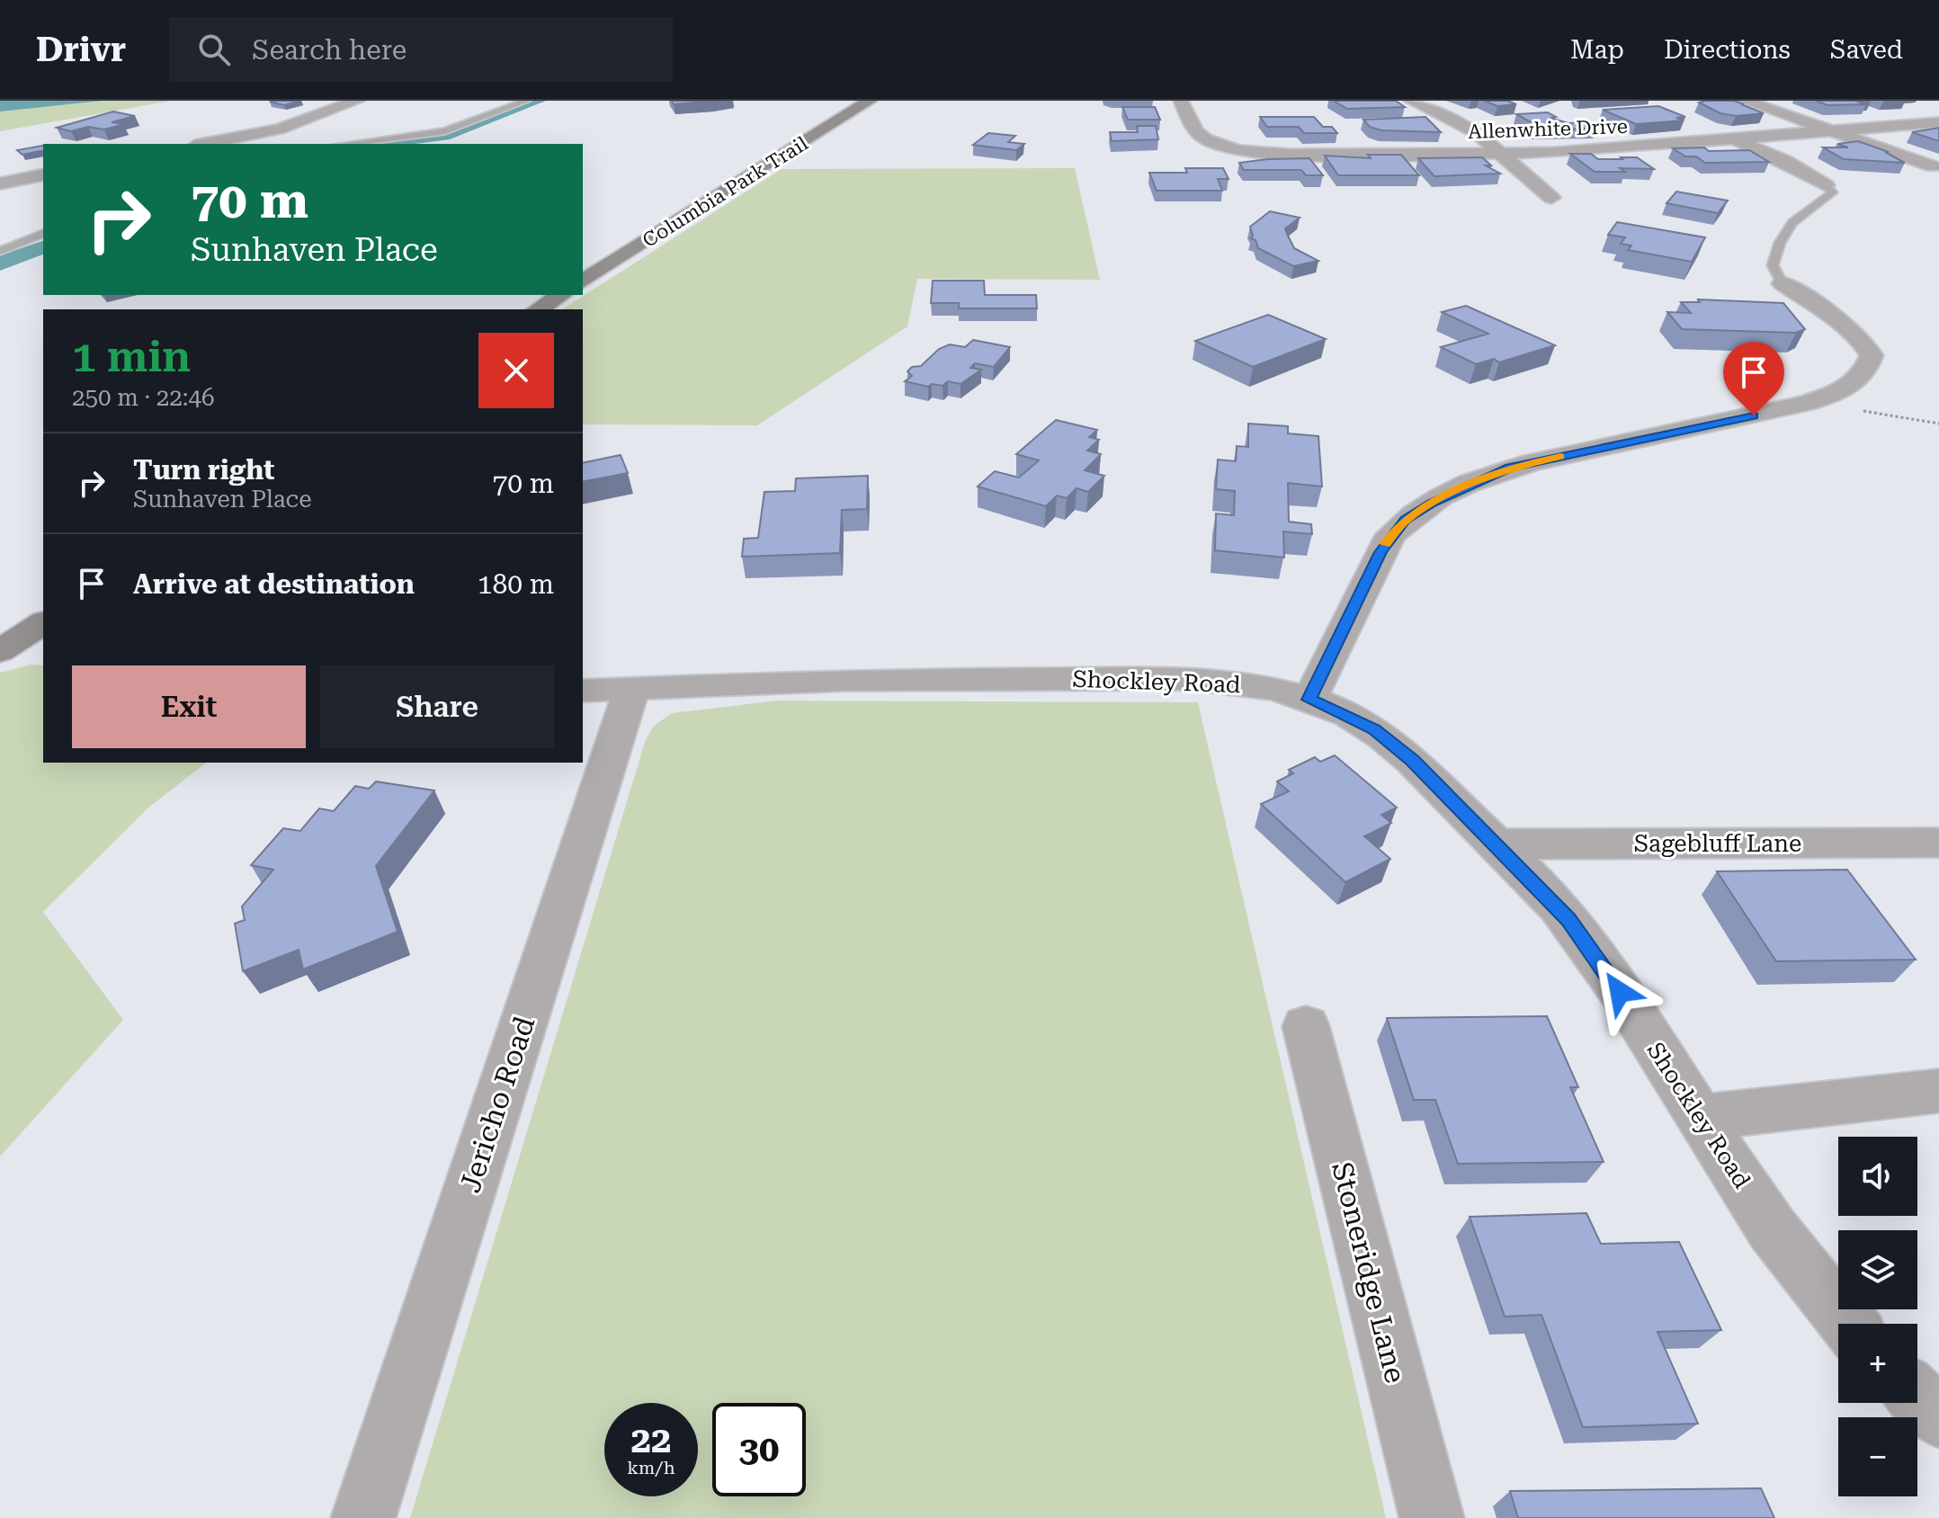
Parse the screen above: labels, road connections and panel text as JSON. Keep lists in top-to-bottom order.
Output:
{
  "streets": {
    "main road": ["Columbia Park Trail"],
    "street": [
      "Allenwhite Drive",
      "Shockley Road",
      "Sagebluff Lane",
      "Jericho Road",
      "Stoneridge Lane"
    ]
  },
  "crossings": [
    ["Shockley Road", "Sagebluff Lane"],
    ["Shockley Road", "Jericho Road"]
  ],
  "page": {
    "header": "Drivr",
    "search": "Search here",
    "nav": ["Map", "Directions", "Saved"],
    "turn": ["70 m", "Sunhaven Place"],
    "heading": ["1 min", "250 m · 22:46"],
    "list": [
      {
        "name": "Turn right",
        "note": "Sunhaven Place",
        "value": "70 m"
      },
      {
        "name": "Arrive at destination",
        "value": "180 m"
      }
    ],
    "buttons": ["Exit", "Share"],
    "map_buttons": ["+", "−"],
    "speed": "22 km/h",
    "limit": "30"
  }
}
